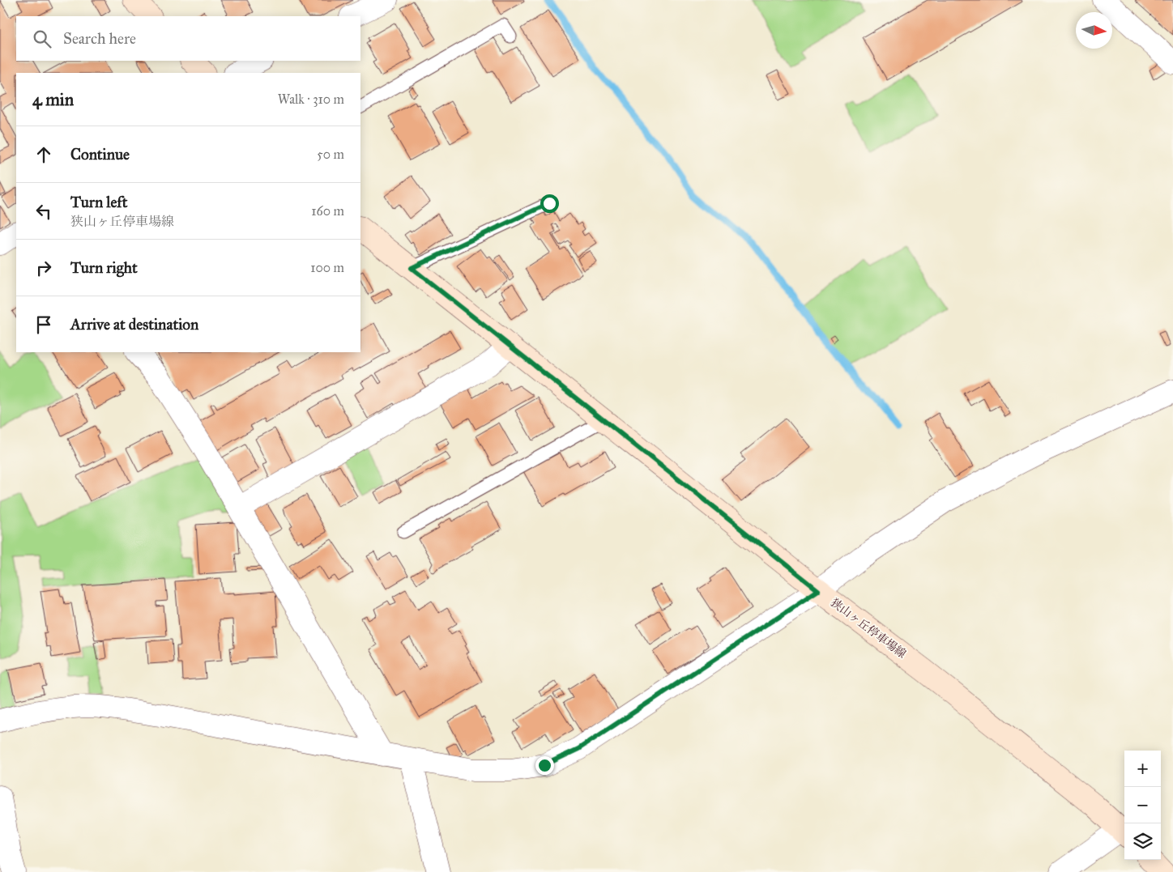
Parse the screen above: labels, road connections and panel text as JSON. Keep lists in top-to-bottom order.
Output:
{
  "streets": {
    "main road": ["狭山ヶ丘停車場線"]
  },
  "north": "right",
  "page": {
    "search": "Search here",
    "heading": ["4 min", "Walk · 310 m"],
    "list": [
      ["Continue", "50 m"],
      ["Turn left", "狭山ヶ丘停車場線", "160 m"],
      ["Turn right", "100 m"],
      "Arrive at destination"
    ],
    "map_buttons": ["+", "−"]
  }
}
